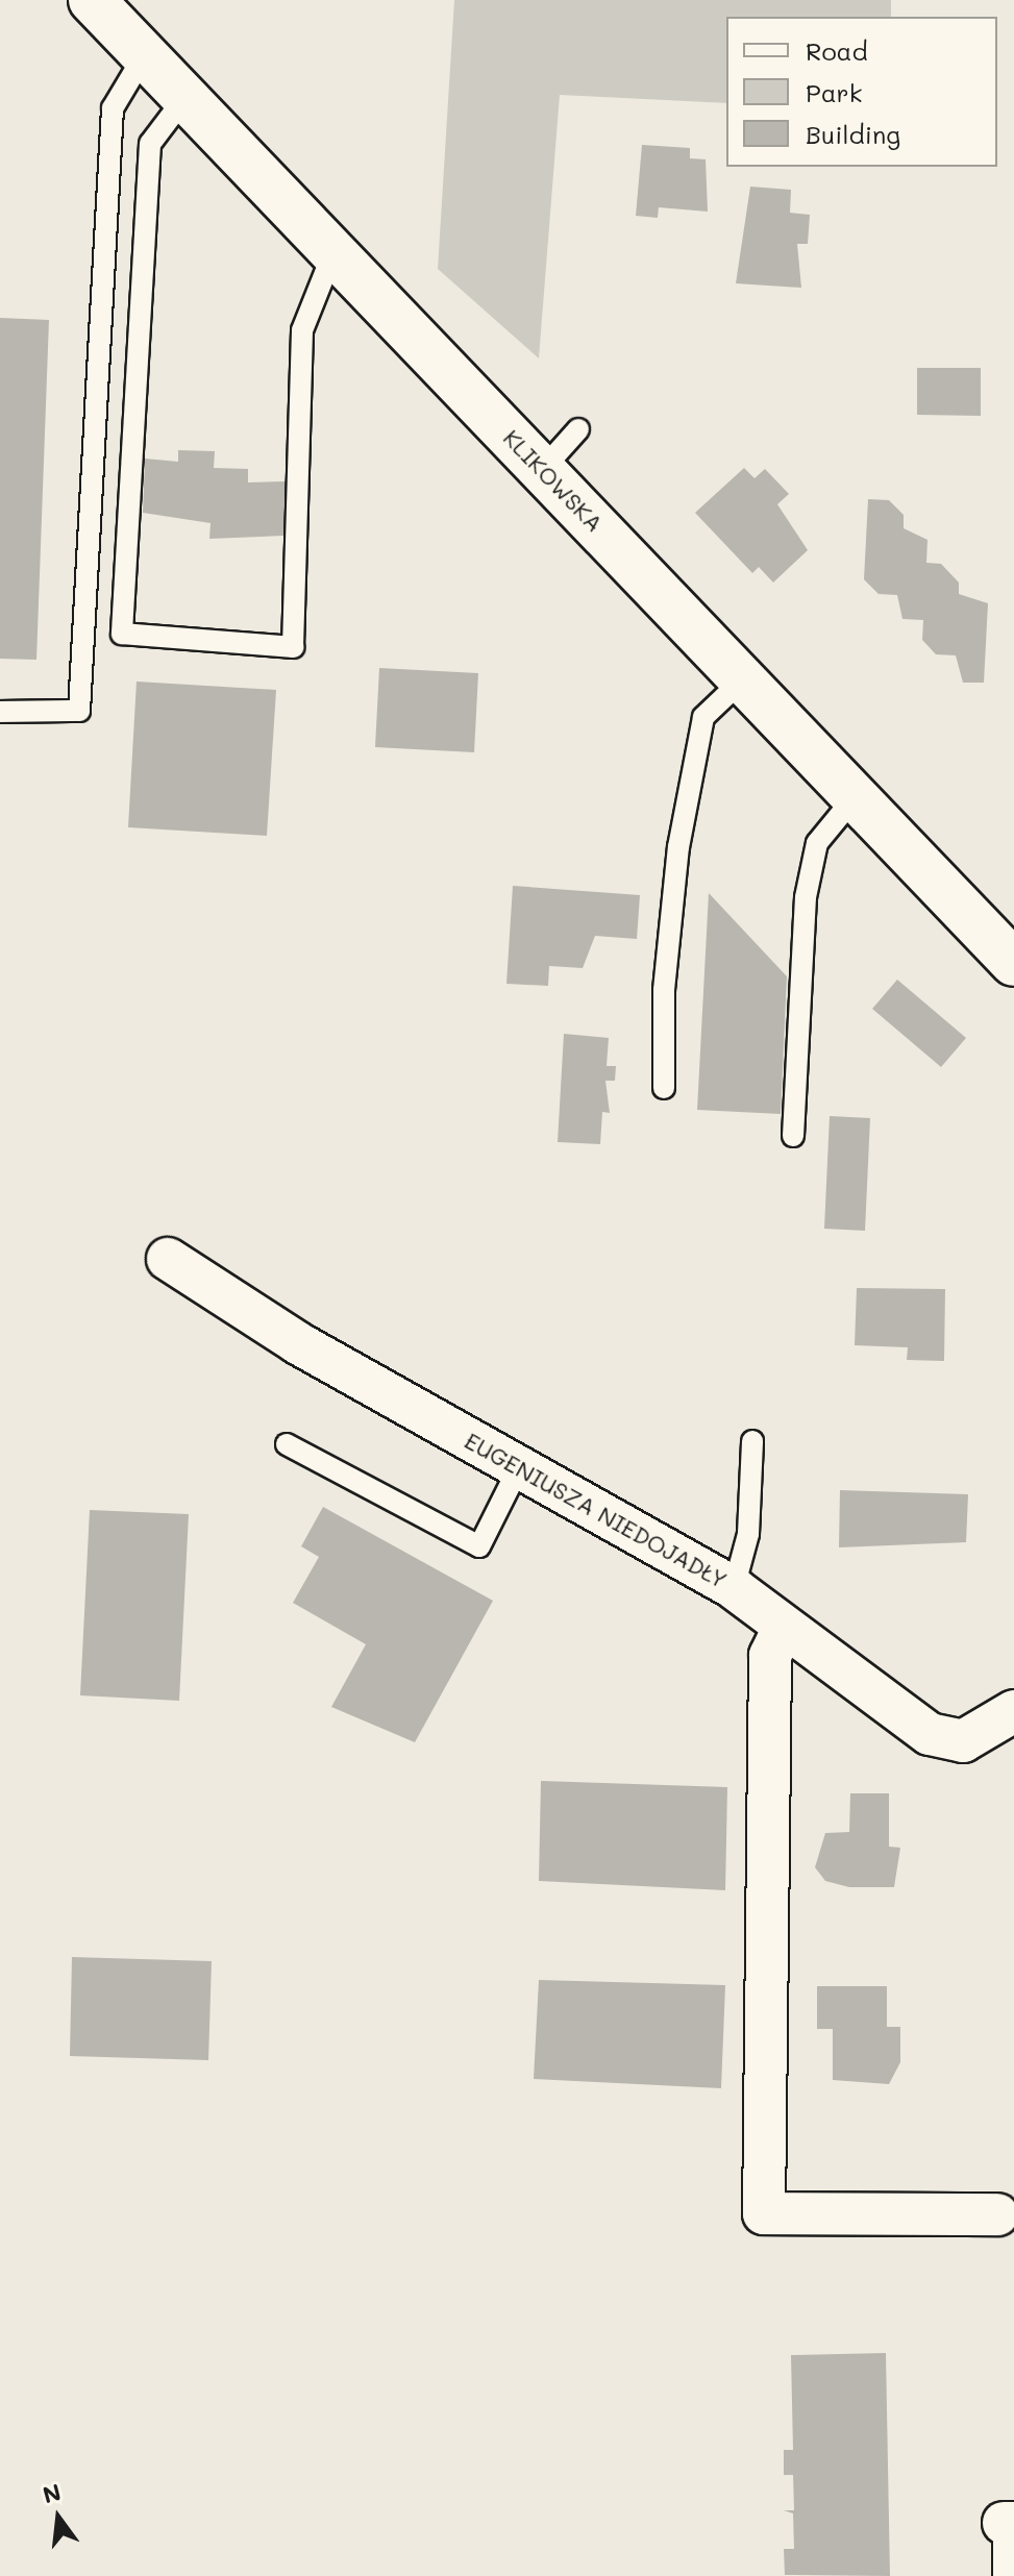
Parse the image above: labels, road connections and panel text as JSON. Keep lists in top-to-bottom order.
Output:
{
  "streets": {
    "street": ["KLIKOWSKA", "EUGENIUSZA NIEDOJADŁY"]
  },
  "legend": ["Road", "Park", "Building"],
  "north": "top"
}
